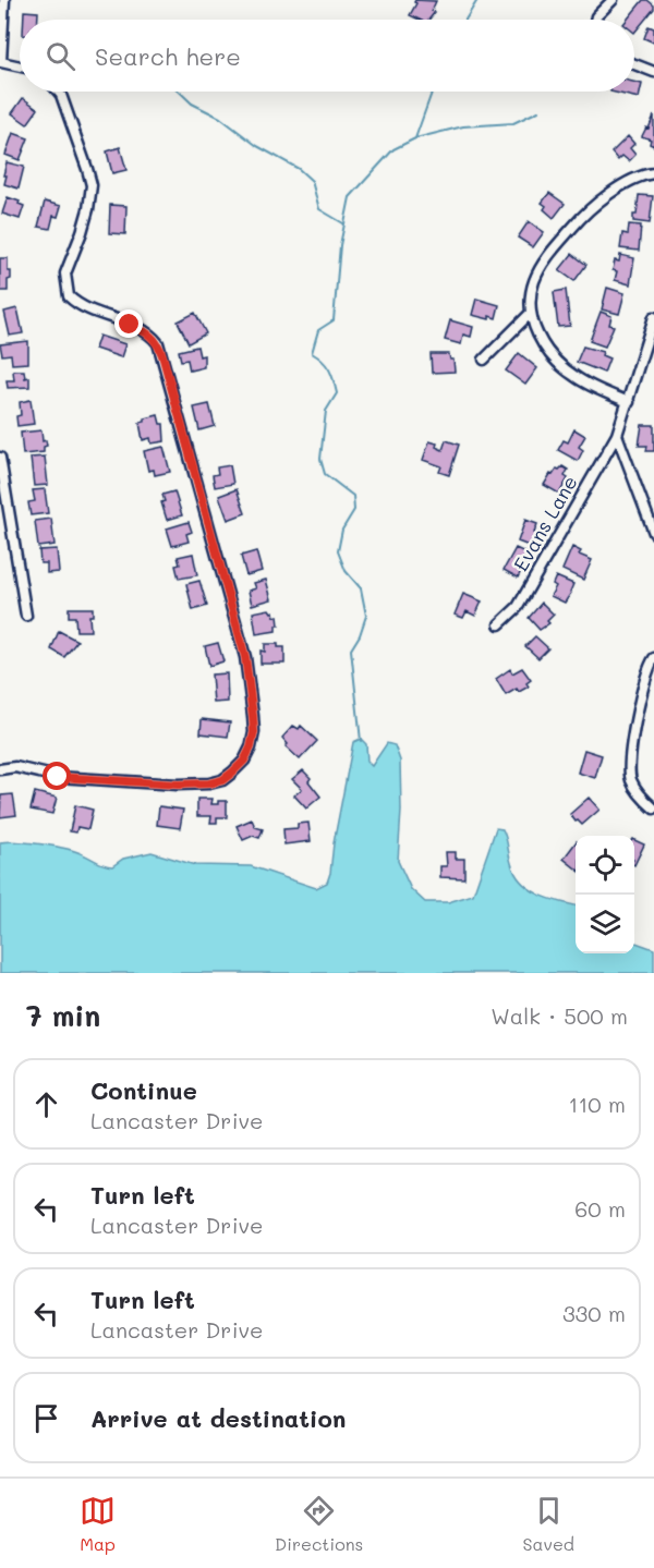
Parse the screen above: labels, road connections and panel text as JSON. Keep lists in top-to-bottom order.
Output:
{
  "streets": {
    "street": ["Evans Lane"]
  },
  "page": {
    "search": "Search here",
    "heading": ["7 min", "Walk · 500 m"],
    "list": [
      ["Continue", "Lancaster Drive", "110 m"],
      ["Turn left", "Lancaster Drive", "60 m"],
      ["Turn left", "Lancaster Drive", "330 m"],
      "Arrive at destination"
    ],
    "nav": ["Map", "Directions", "Saved"]
  }
}
